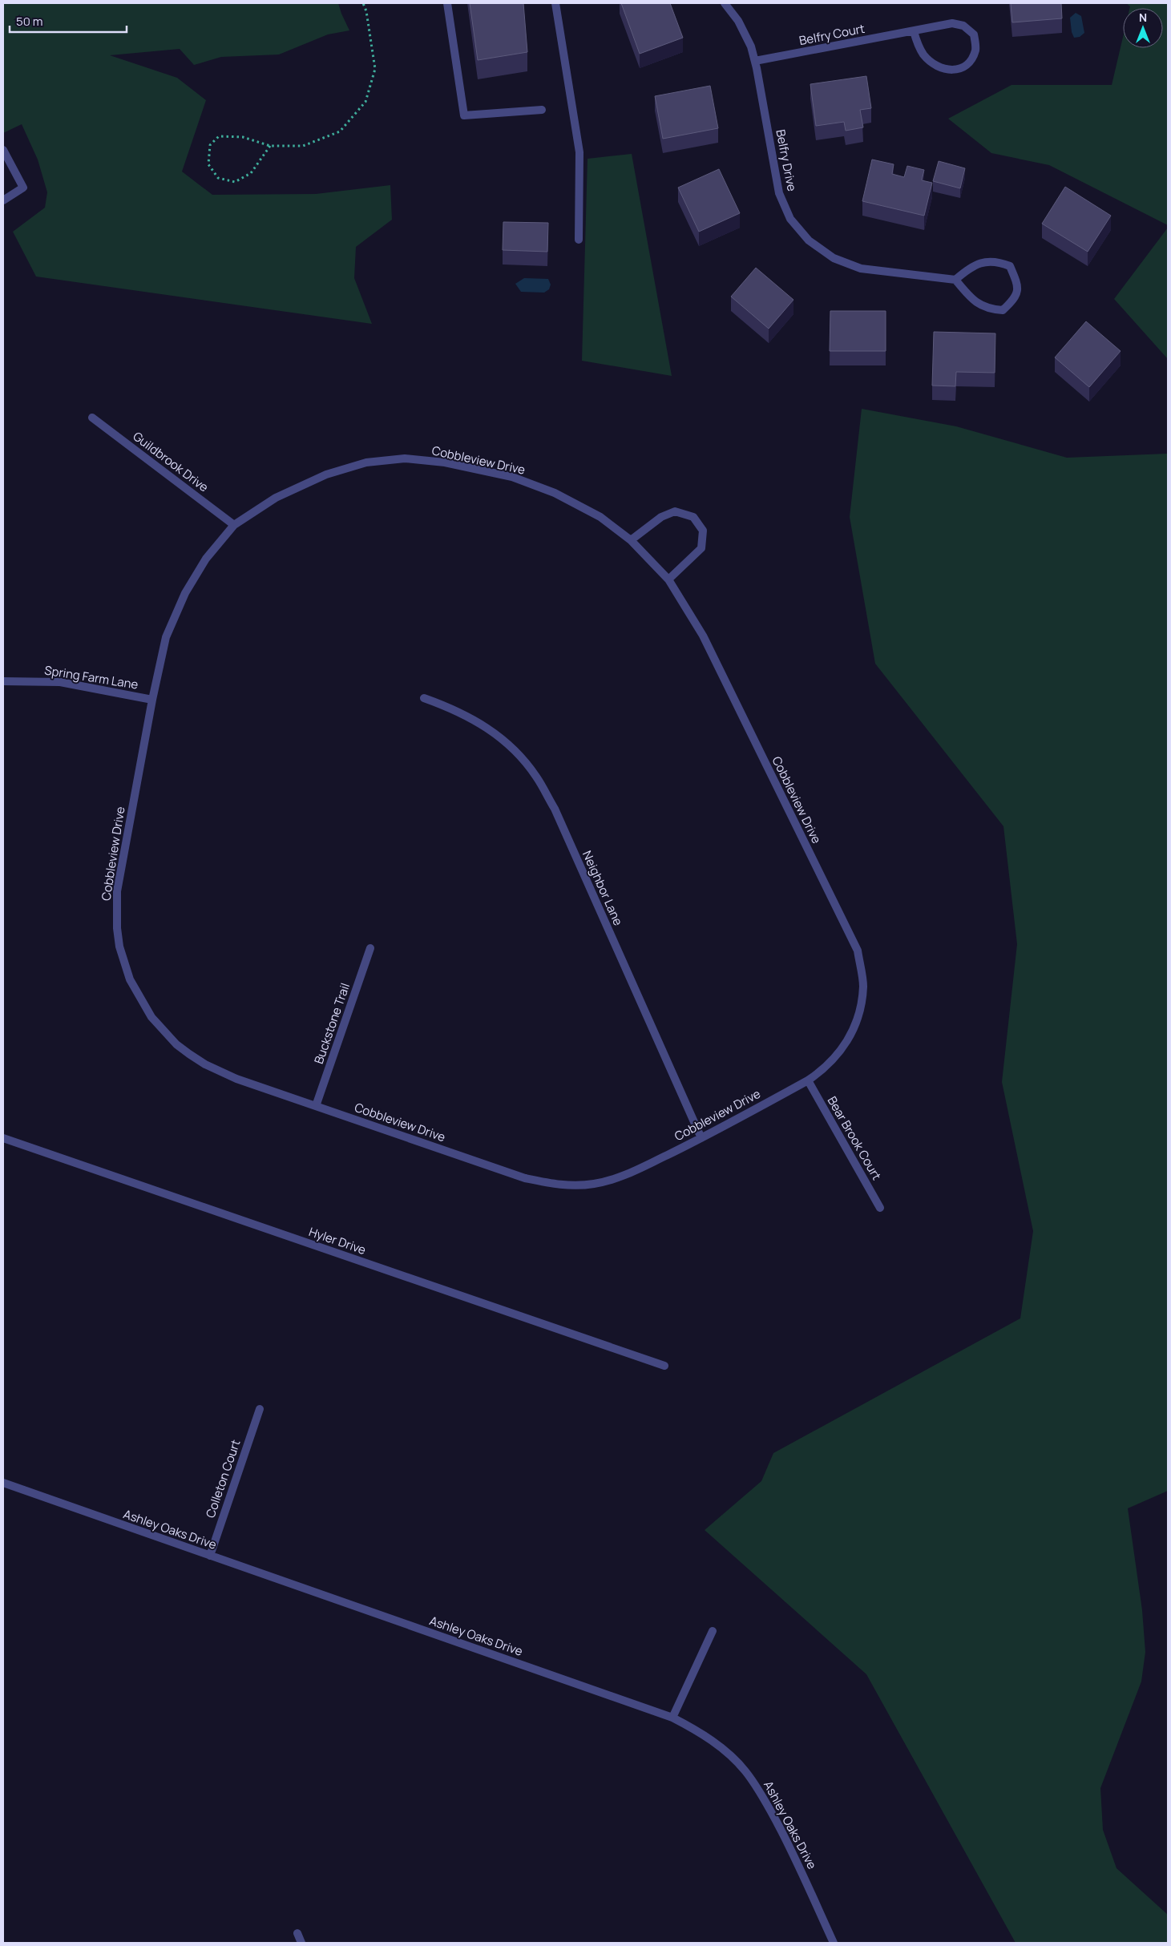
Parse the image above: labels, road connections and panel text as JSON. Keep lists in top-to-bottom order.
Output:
{
  "streets": {
    "street": [
      "Belfry Court",
      "Belfry Drive",
      "Cobbleview Drive",
      "Guildbrook Drive",
      "Spring Farm Lane",
      "Neighbor Lane",
      "Buckstone Trail",
      "Bear Brook Court",
      "Hyler Drive",
      "Colleton Court",
      "Ashley Oaks Drive"
    ]
  },
  "crossings": [
    ["Belfry Court", "Belfry Drive"],
    ["Cobbleview Drive", "Guildbrook Drive"],
    ["Cobbleview Drive", "Spring Farm Lane"],
    ["Cobbleview Drive", "Neighbor Lane"],
    ["Cobbleview Drive", "Buckstone Trail"],
    ["Cobbleview Drive", "Bear Brook Court"],
    ["Colleton Court", "Ashley Oaks Drive"]
  ],
  "scale_bar": "50 m",
  "north": "top"
}
